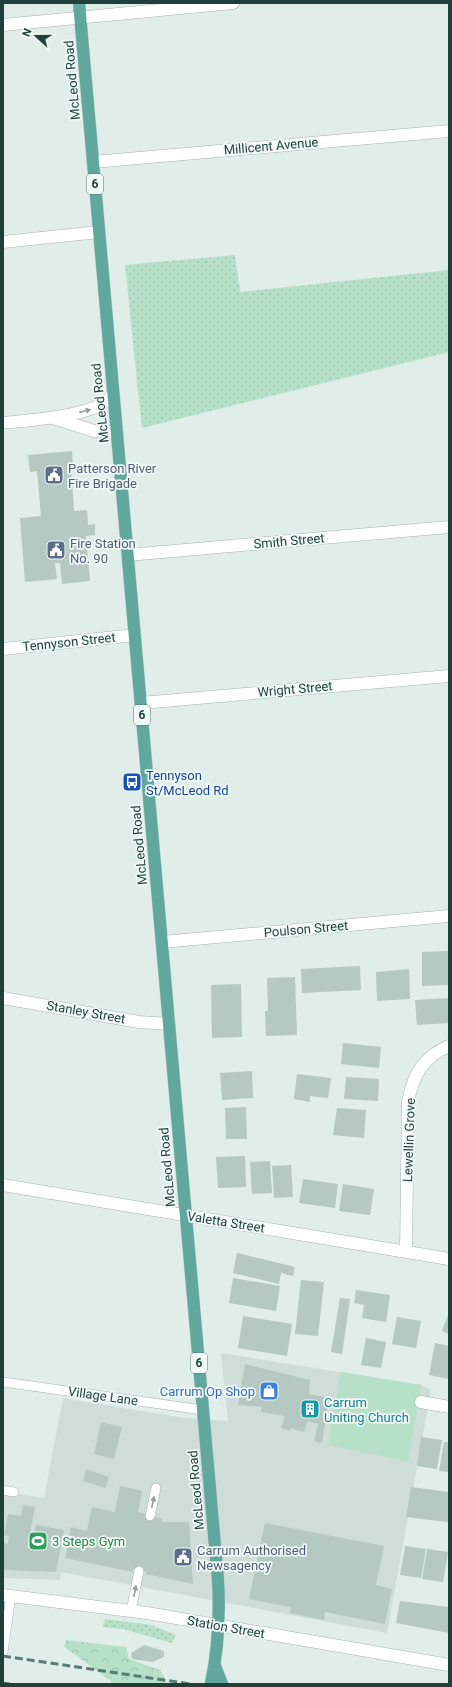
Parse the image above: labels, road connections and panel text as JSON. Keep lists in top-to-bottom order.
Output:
{
  "streets": {
    "main road": ["McLeod Road", "6"],
    "street": [
      "Millicent Avenue",
      "Smith Street",
      "Tennyson Street",
      "Wright Street",
      "Poulson Street",
      "Stanley Street",
      "Lewellin Grove",
      "Valetta Street",
      "Station Street"
    ],
    "lane": ["Village Lane"]
  },
  "crossings": [
    ["McLeod Road", "Millicent Avenue"],
    ["McLeod Road", "Smith Street"],
    ["McLeod Road", "Tennyson Street"],
    ["McLeod Road", "Wright Street"],
    ["McLeod Road", "Poulson Street"],
    ["McLeod Road", "Stanley Street"],
    ["McLeod Road", "Valetta Street"],
    ["McLeod Road", "Village Lane"],
    ["McLeod Road", "Station Street"],
    ["Lewellin Grove", "Valetta Street"]
  ],
  "places": {
    "public building": ["Patterson River Fire Brigade", "Fire Station No. 90", "Carrum Authorised Newsagency"],
    "bus stop": ["Tennyson St/McLeod Rd"],
    "shop": ["Carrum Op Shop"],
    "building": ["Carrum Uniting Church"],
    "sports": ["3 Steps Gym"]
  },
  "north": "left"
}
